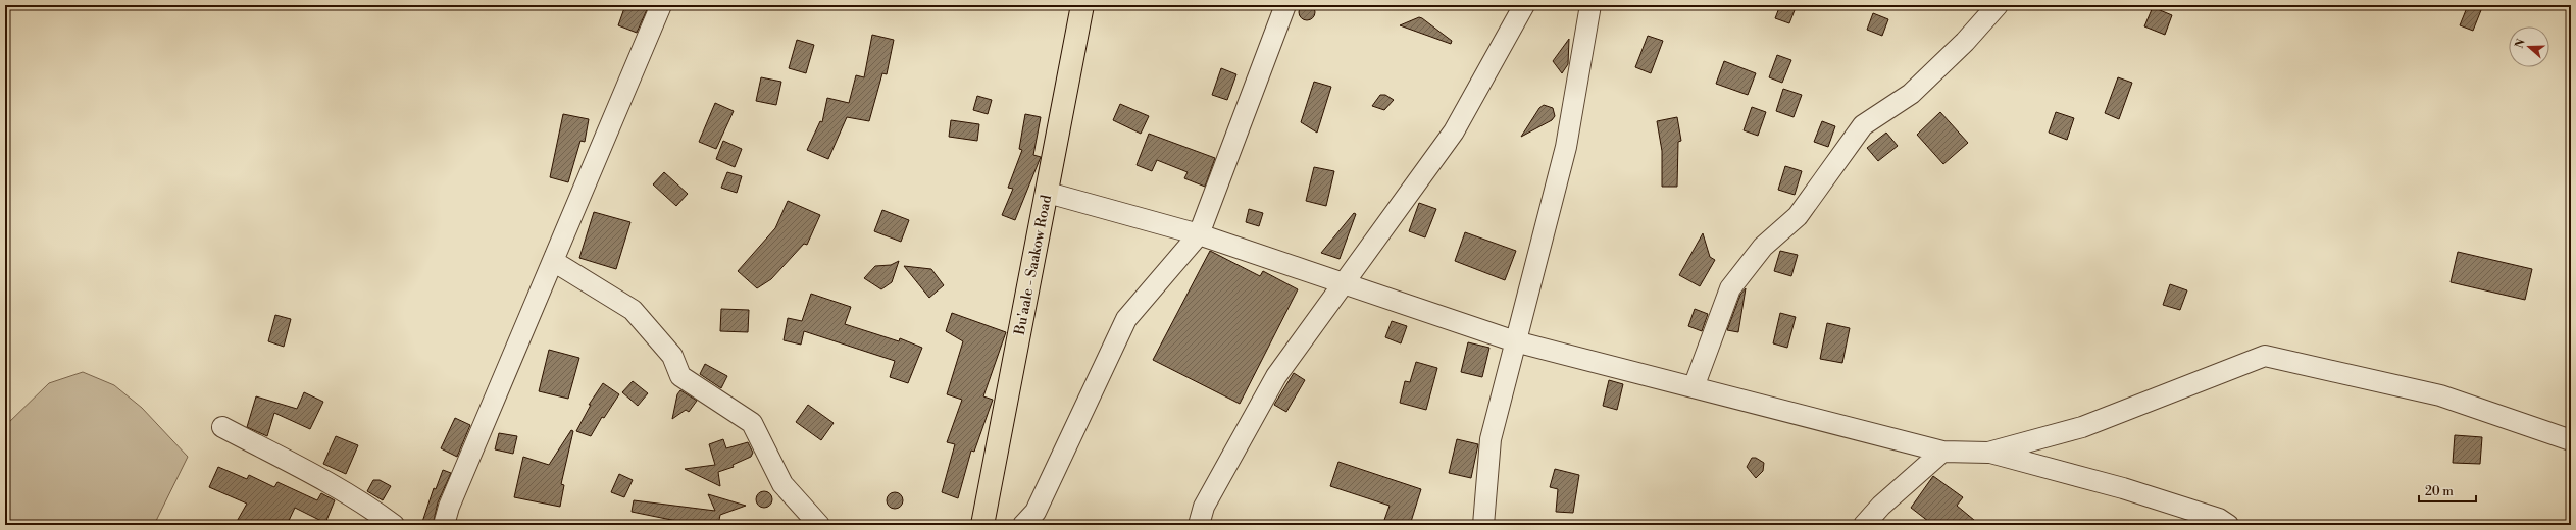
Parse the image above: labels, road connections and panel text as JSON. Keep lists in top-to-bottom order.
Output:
{
  "streets": {
    "main road": ["Bu'aale - Saakow Road"]
  },
  "scale_bar": "20 m",
  "north": "left"
}
